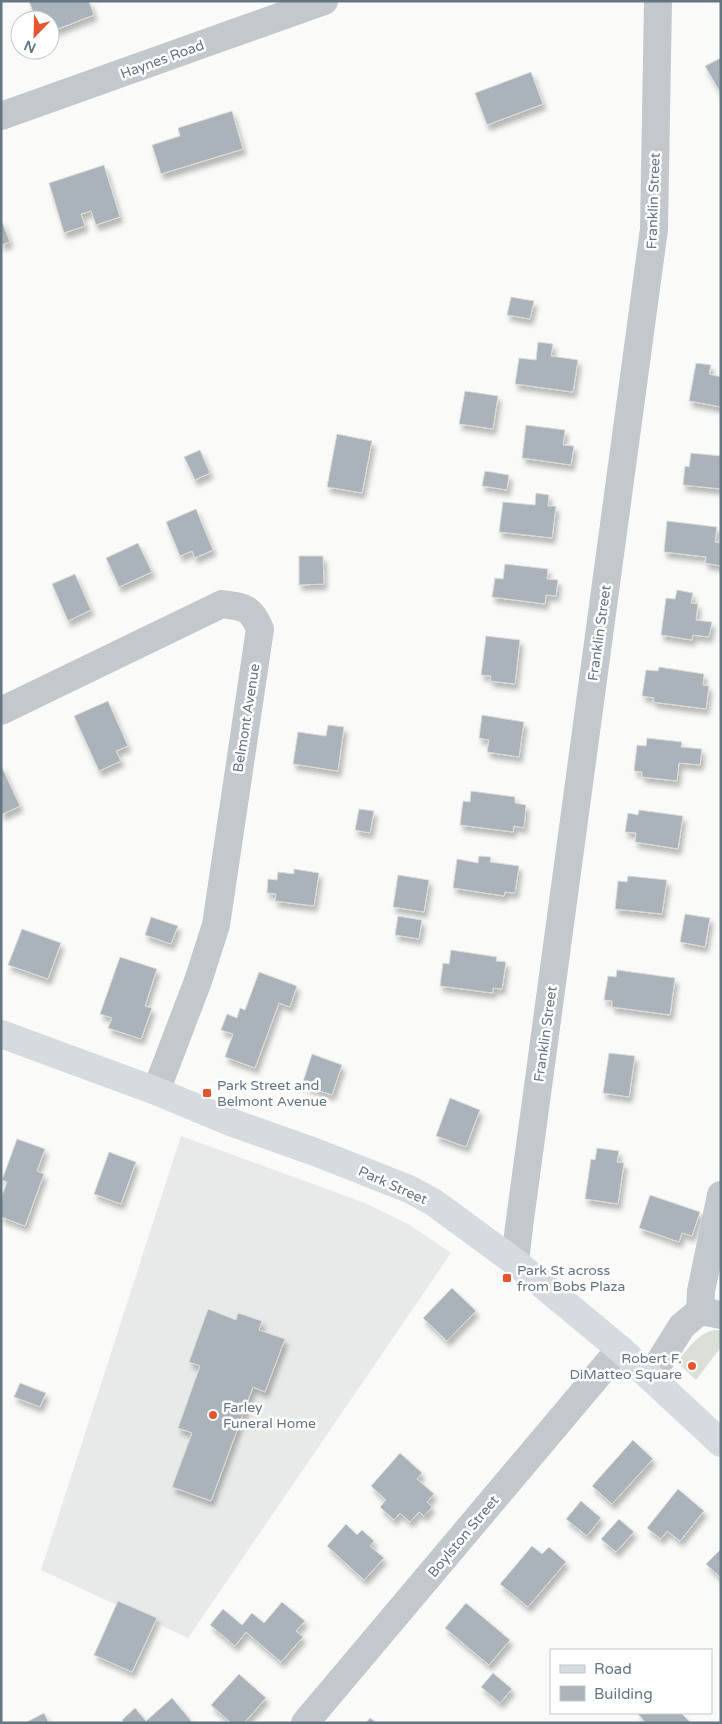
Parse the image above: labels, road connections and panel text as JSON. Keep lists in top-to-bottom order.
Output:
{
  "streets": {
    "main road": ["Park Street"],
    "street": [
      "Haynes Road",
      "Franklin Street",
      "Belmont Avenue",
      "Boylston Street"
    ]
  },
  "crossings": [
    ["Franklin Street", "Park Street"],
    ["Belmont Avenue", "Park Street"],
    ["Park Street", "Boylston Street"]
  ],
  "places": {
    "transit": ["Park Street and Belmont Avenue", "Park St across from Bobs Plaza"],
    "other": ["Robert F. DiMatteo Square", "Farley Funeral Home"]
  },
  "legend": ["Road", "Building"],
  "north": "bottom left"
}
